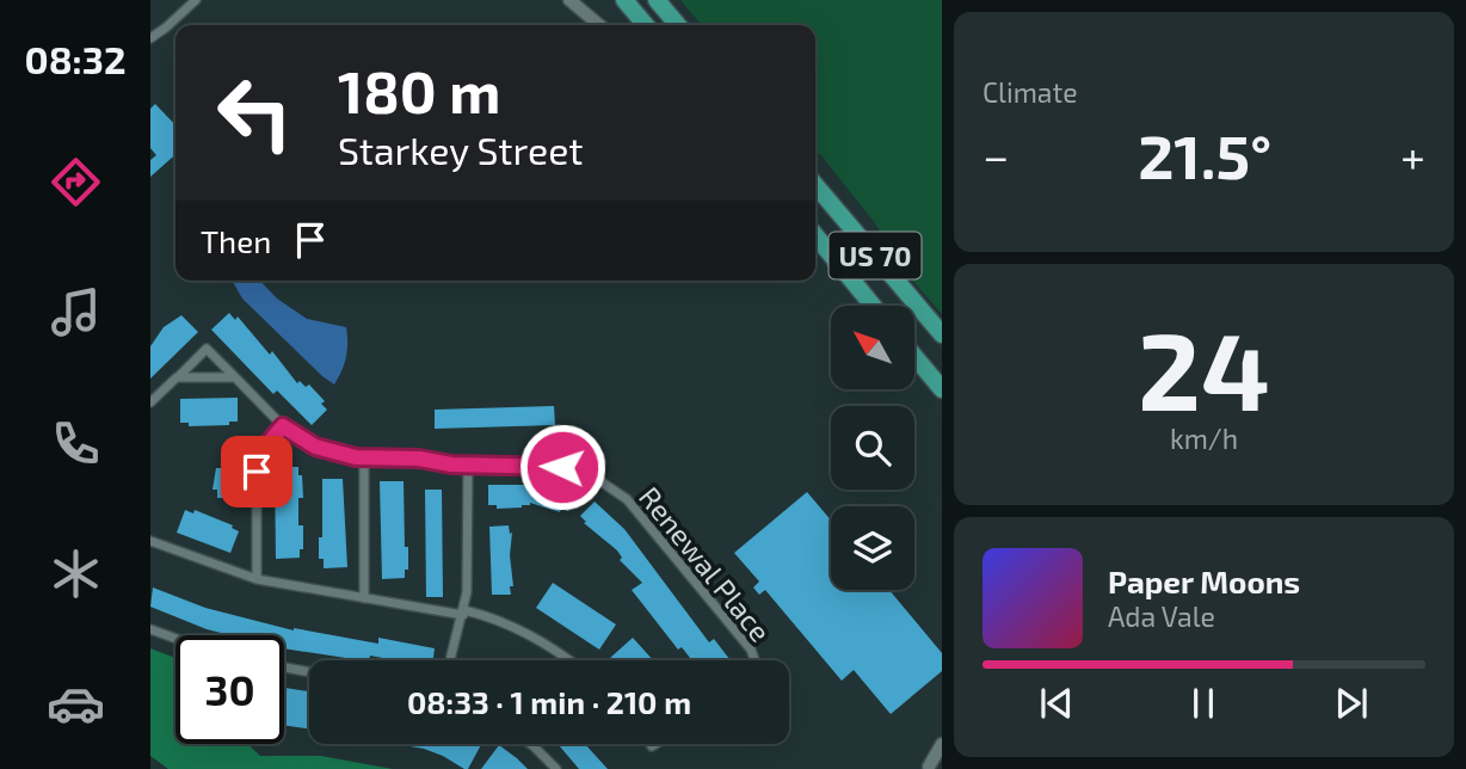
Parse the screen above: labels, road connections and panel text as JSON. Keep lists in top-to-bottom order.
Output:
{
  "streets": {
    "highway": ["US 70"],
    "street": ["Renewal Place"]
  },
  "north": "top left",
  "page": {
    "tabs": "08:32",
    "tile": [
      "Climate",
      ["24", "km/h"]
    ],
    "turn": ["180 m", "Starkey Street"],
    "heat": ["−", "21.5°", "+"],
    "then": "Then",
    "song": ["Paper Moons", "Ada Vale"],
    "limit": "30",
    "trip": "08:33 · 1 min · 210 m"
  }
}
